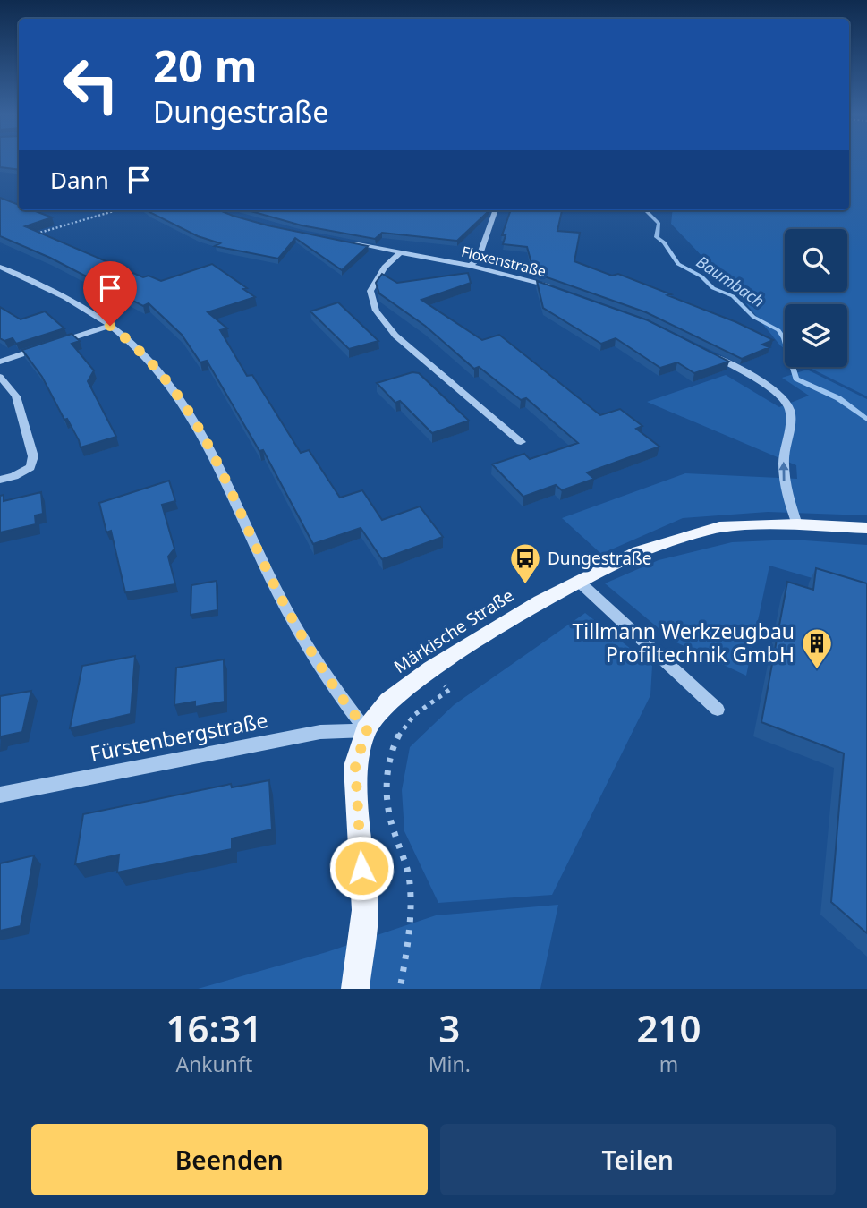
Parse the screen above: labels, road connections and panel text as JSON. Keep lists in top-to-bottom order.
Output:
{
  "streets": {
    "main road": ["Märkische Straße"],
    "street": ["Floxenstraße", "Fürstenbergstraße"]
  },
  "crossings": [
    ["Märkische Straße", "Fürstenbergstraße"]
  ],
  "water": ["Baumbach"],
  "places": {
    "bus stop": ["Dungestraße"],
    "building": ["Tillmann Werkzeugbau Profiltechnik GmbH"]
  },
  "page": {
    "turn": ["20 m", "Dungestraße"],
    "then": "Dann",
    "eta": [
      "16:31",
      "Ankunft",
      "3",
      "Min.",
      "210",
      "m"
    ],
    "buttons": ["Beenden", "Teilen"]
  }
}
